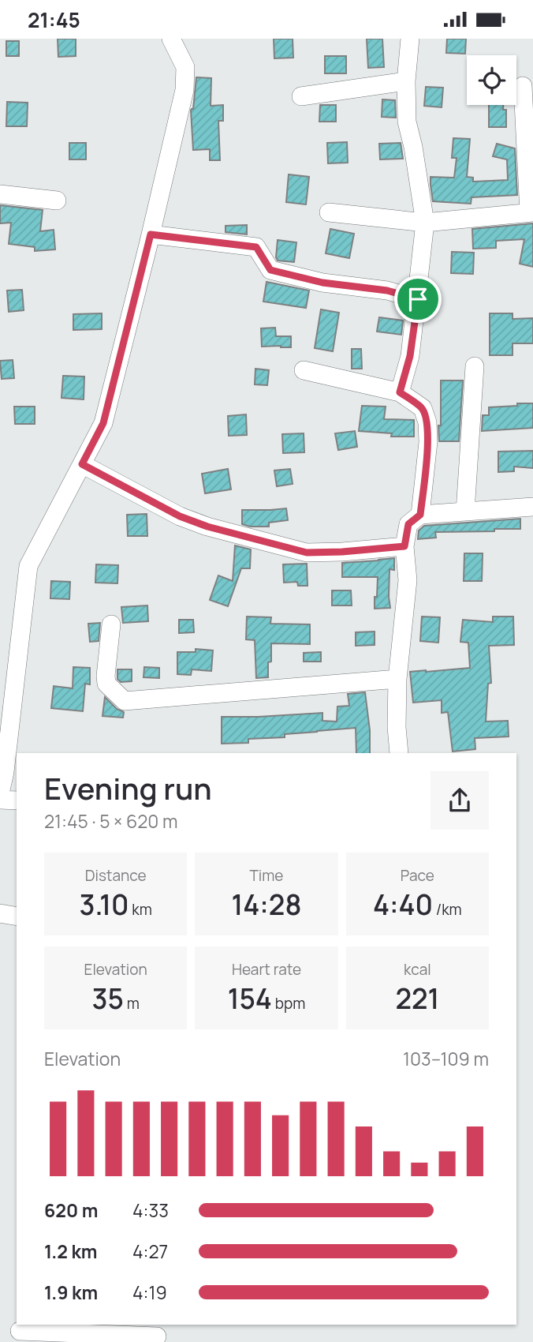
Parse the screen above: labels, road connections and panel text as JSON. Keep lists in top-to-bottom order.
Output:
{
  "page": {
    "status": "21:45",
    "heading": ["Evening run", "21:45 · 5 × 620 m"],
    "stats": [
      ["Distance", "3.10 km"],
      ["Time", "14:28"],
      ["Pace", "4:40 /km"],
      ["Elevation", "35 m"],
      ["Heart rate", "154 bpm"],
      ["kcal", "221"]
    ],
    "chart": ["Elevation", "103–109 m"],
    "list": [
      {
        "name": "620 m",
        "note": "4:33"
      },
      {
        "name": "1.2 km",
        "note": "4:27"
      },
      {
        "name": "1.9 km",
        "note": "4:19"
      }
    ]
  }
}
